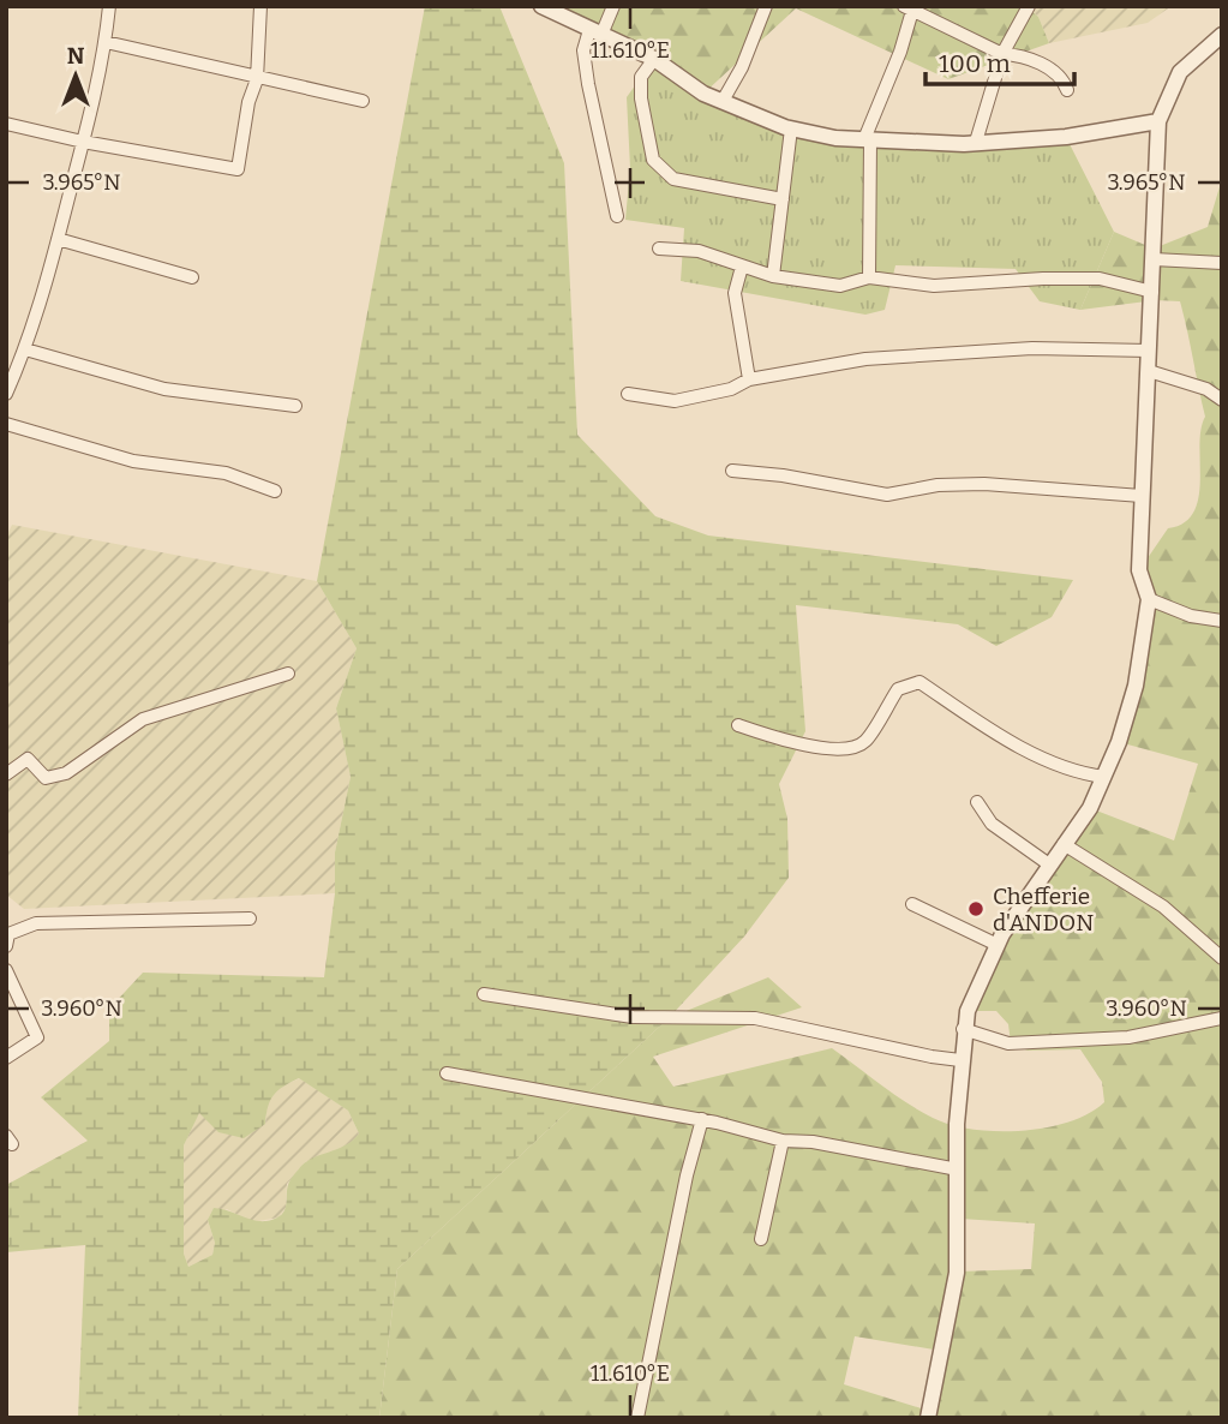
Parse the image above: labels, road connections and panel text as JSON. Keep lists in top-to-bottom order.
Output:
{
  "places": ["Chefferie d'ANDON"],
  "scale_bar": "100 m",
  "north": "top",
  "coordinates": ["11.610°E", "3.965°N", "3.960°N"]
}
